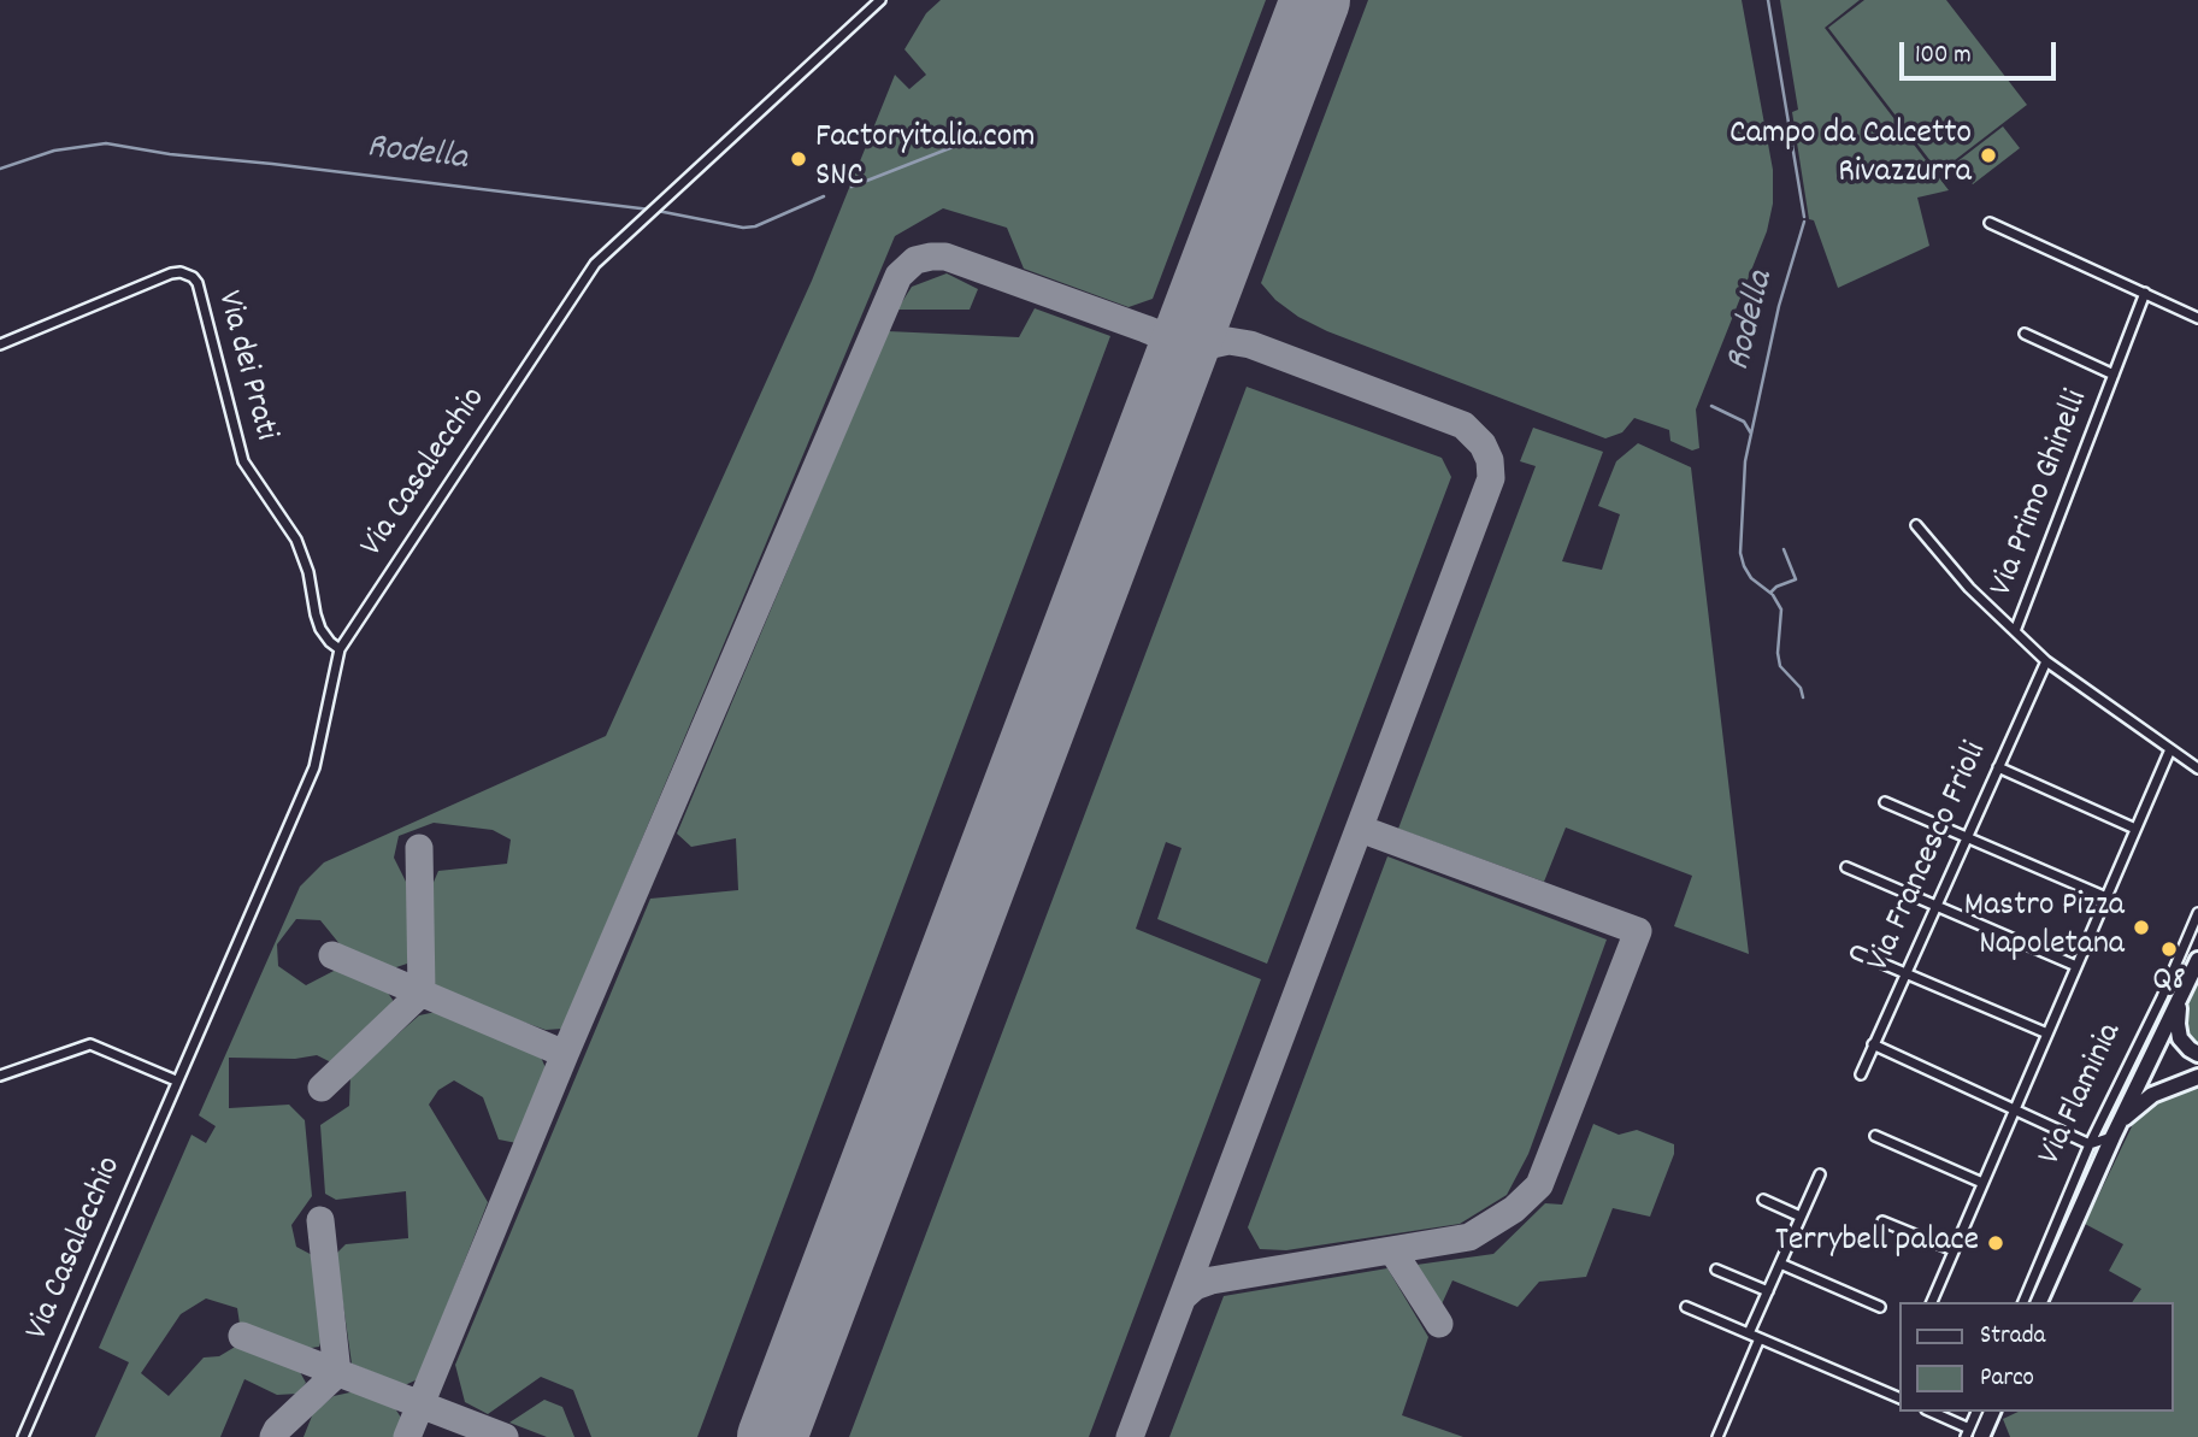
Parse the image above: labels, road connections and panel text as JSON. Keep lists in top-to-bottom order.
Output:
{
  "streets": {
    "main road": ["Via Flaminia"],
    "street": [
      "Via dei Prati",
      "Via Casalecchio",
      "Via Primo Ghinelli",
      "Via Francesco Frioli"
    ]
  },
  "crossings": [
    ["Via dei Prati", "Via Casalecchio"]
  ],
  "water": ["Rodella"],
  "places": [
    "Campo da Calcetto Rivazzurra",
    "Factoryitalia.com SNC",
    "Mastro Pizza Napoletana",
    "Q8",
    "Terrybell palace"
  ],
  "legend": ["Strada", "Parco"],
  "scale_bar": "100 m"
}
